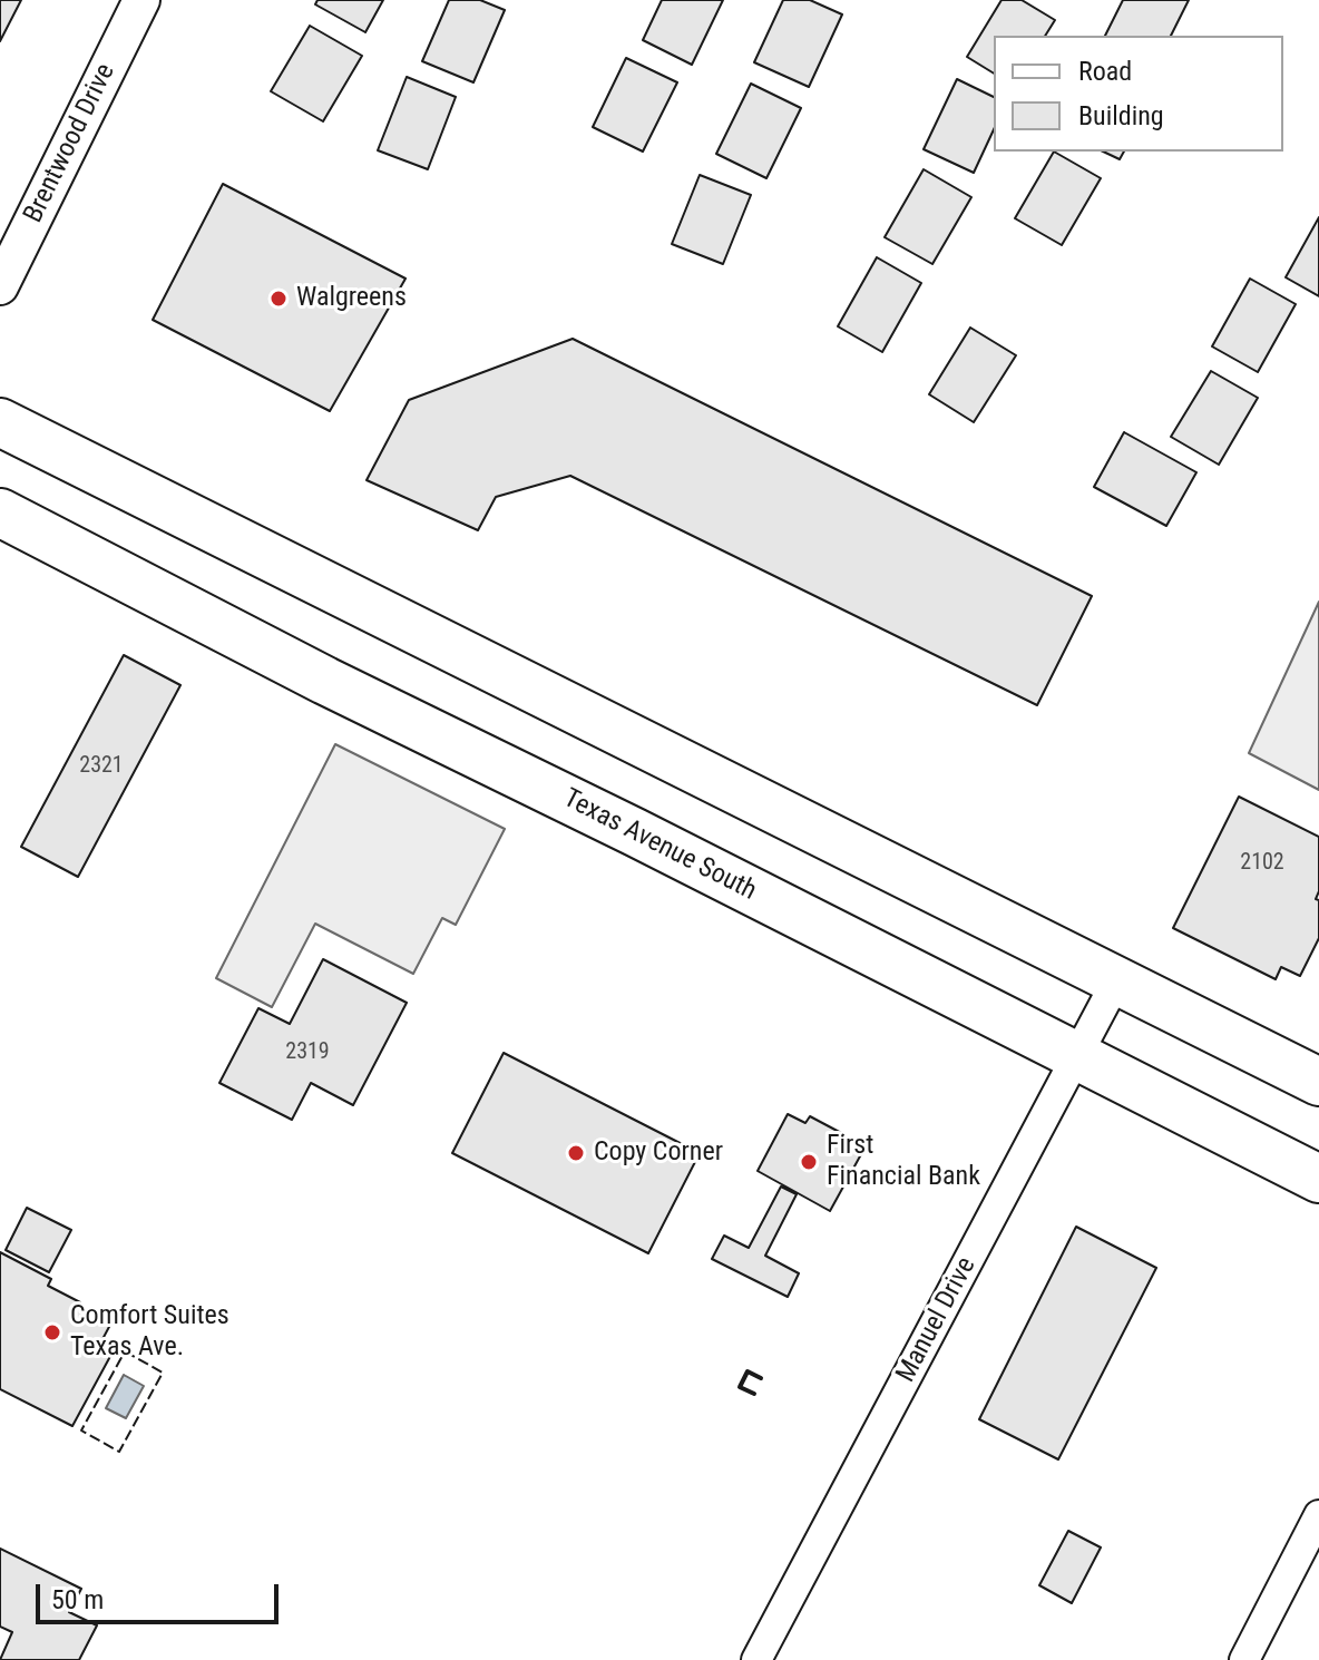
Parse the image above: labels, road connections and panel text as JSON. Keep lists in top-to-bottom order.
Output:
{
  "streets": {
    "main road": ["Texas Avenue South"],
    "street": ["Brentwood Drive", "Manuel Drive"]
  },
  "crossings": [
    ["Texas Avenue South", "Manuel Drive"]
  ],
  "places": [
    "Walgreens",
    "Copy Corner",
    "First Financial Bank",
    "Comfort Suites Texas Ave."
  ],
  "house_numbers": ["2321", "2102", "2319"],
  "legend": ["Road", "Building"],
  "scale_bar": "50 m"
}
